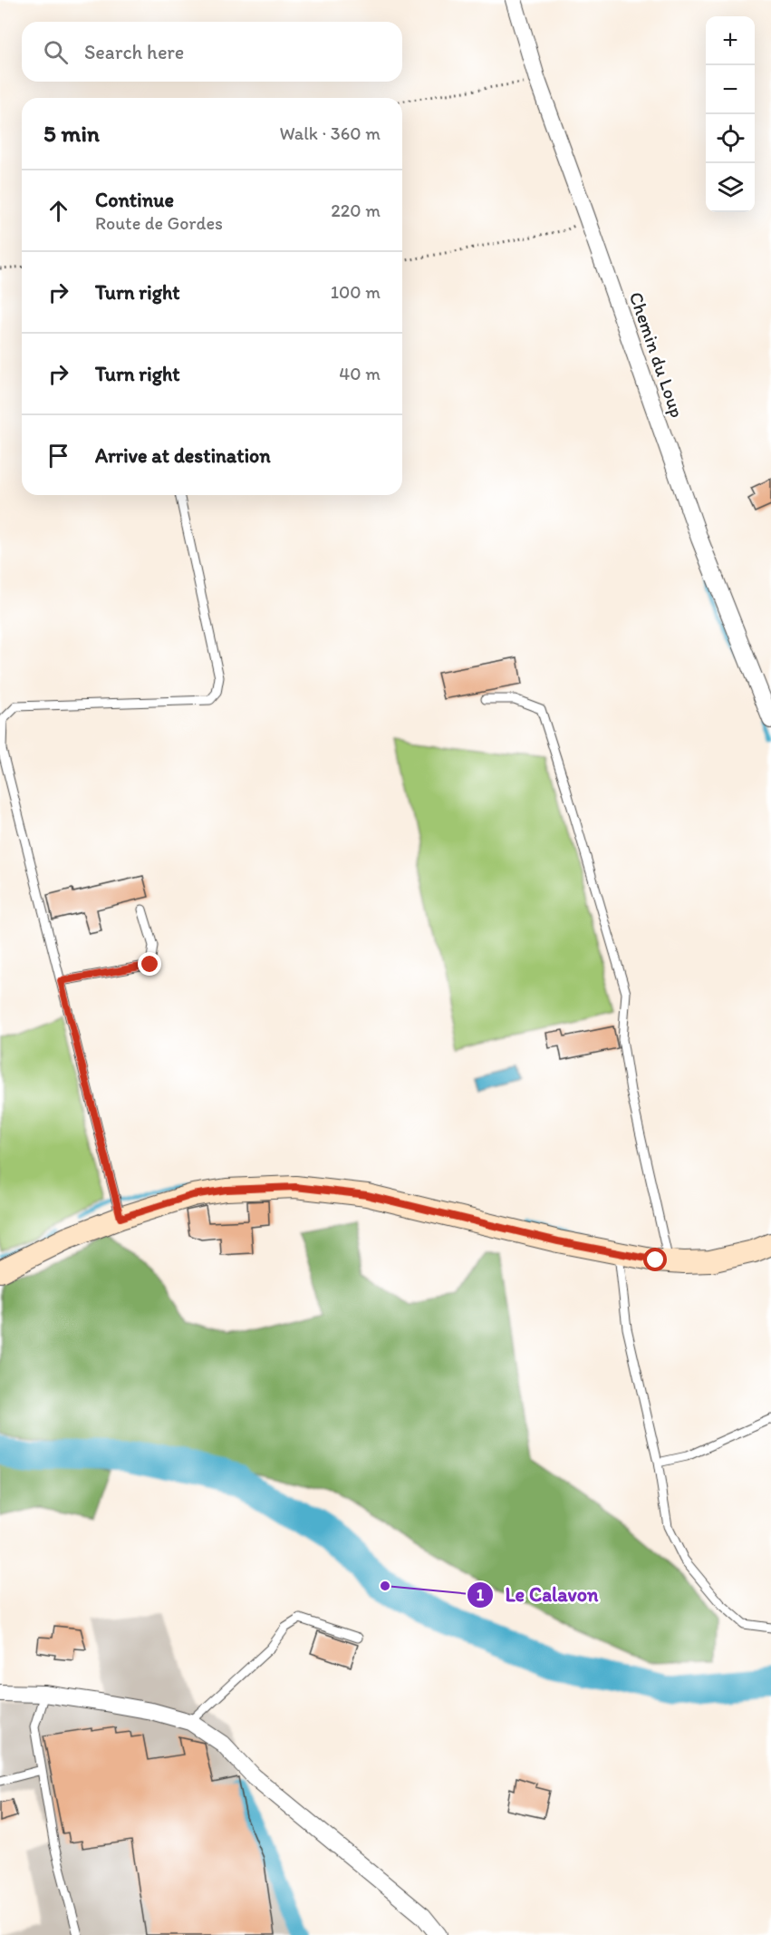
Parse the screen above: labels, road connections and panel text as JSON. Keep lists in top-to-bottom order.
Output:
{
  "streets": {
    "street": ["Chemin du Loup"]
  },
  "places": ["Le Calavon"],
  "page": {
    "map_buttons": ["+", "−"],
    "search": "Search here",
    "heading": ["5 min", "Walk · 360 m"],
    "list": [
      ["Continue", "Route de Gordes", "220 m"],
      ["Turn right", "100 m"],
      ["Turn right", "40 m"],
      "Arrive at destination"
    ]
  }
}
